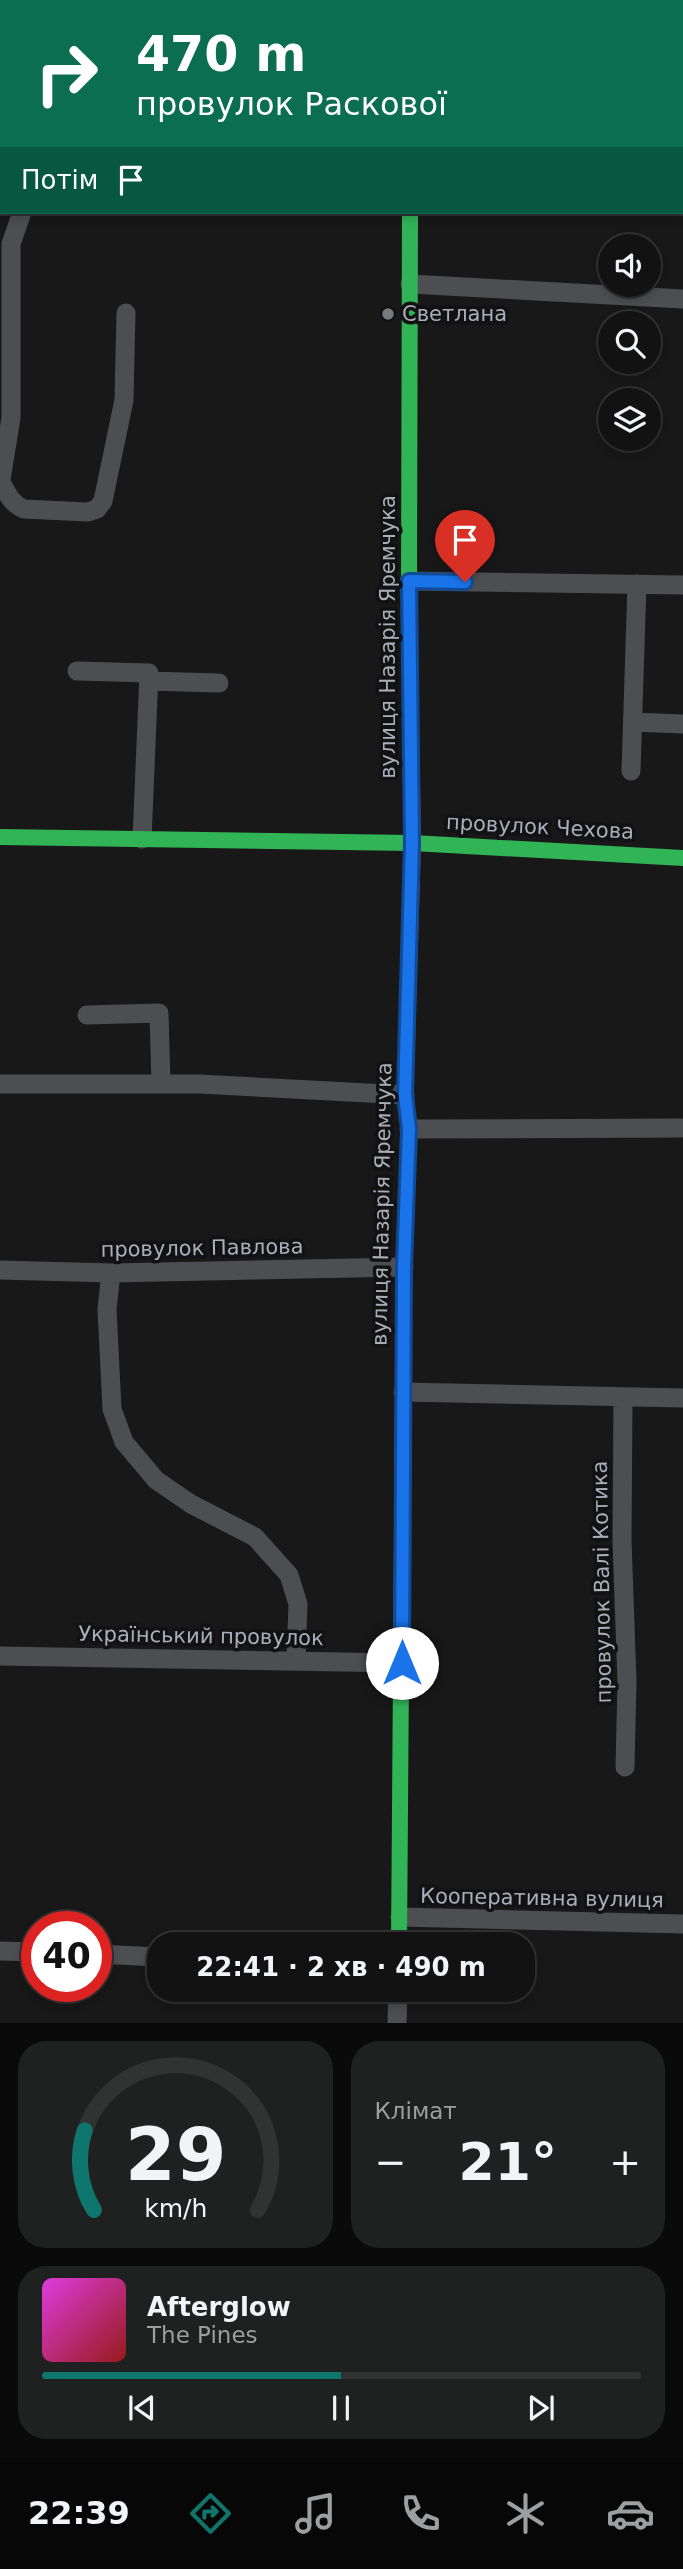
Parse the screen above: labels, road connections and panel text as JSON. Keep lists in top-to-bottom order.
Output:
{
  "streets": {
    "street": [
      "вулиця Назарія Яремчука",
      "провулок Чехова",
      "провулок Павлова",
      "провулок Валі Котика",
      "Український провулок",
      "Кооперативна вулиця"
    ]
  },
  "crossings": [
    ["вулиця Назарія Яремчука", "провулок Чехова"],
    ["вулиця Назарія Яремчука", "провулок Павлова"],
    ["вулиця Назарія Яремчука", "Український провулок"],
    ["вулиця Назарія Яремчука", "Кооперативна вулиця"]
  ],
  "places": ["Светлана"],
  "page": {
    "turn": ["470 m", "провулок Раскової"],
    "then": "Потім",
    "limit": "40",
    "trip": "22:41 · 2 хв · 490 m",
    "tile": "Клімат",
    "heat": ["−", "21°", "+"],
    "song": ["Afterglow", "The Pines"],
    "tabs": "22:39",
    "gauge": ["29", "km/h"]
  }
}
